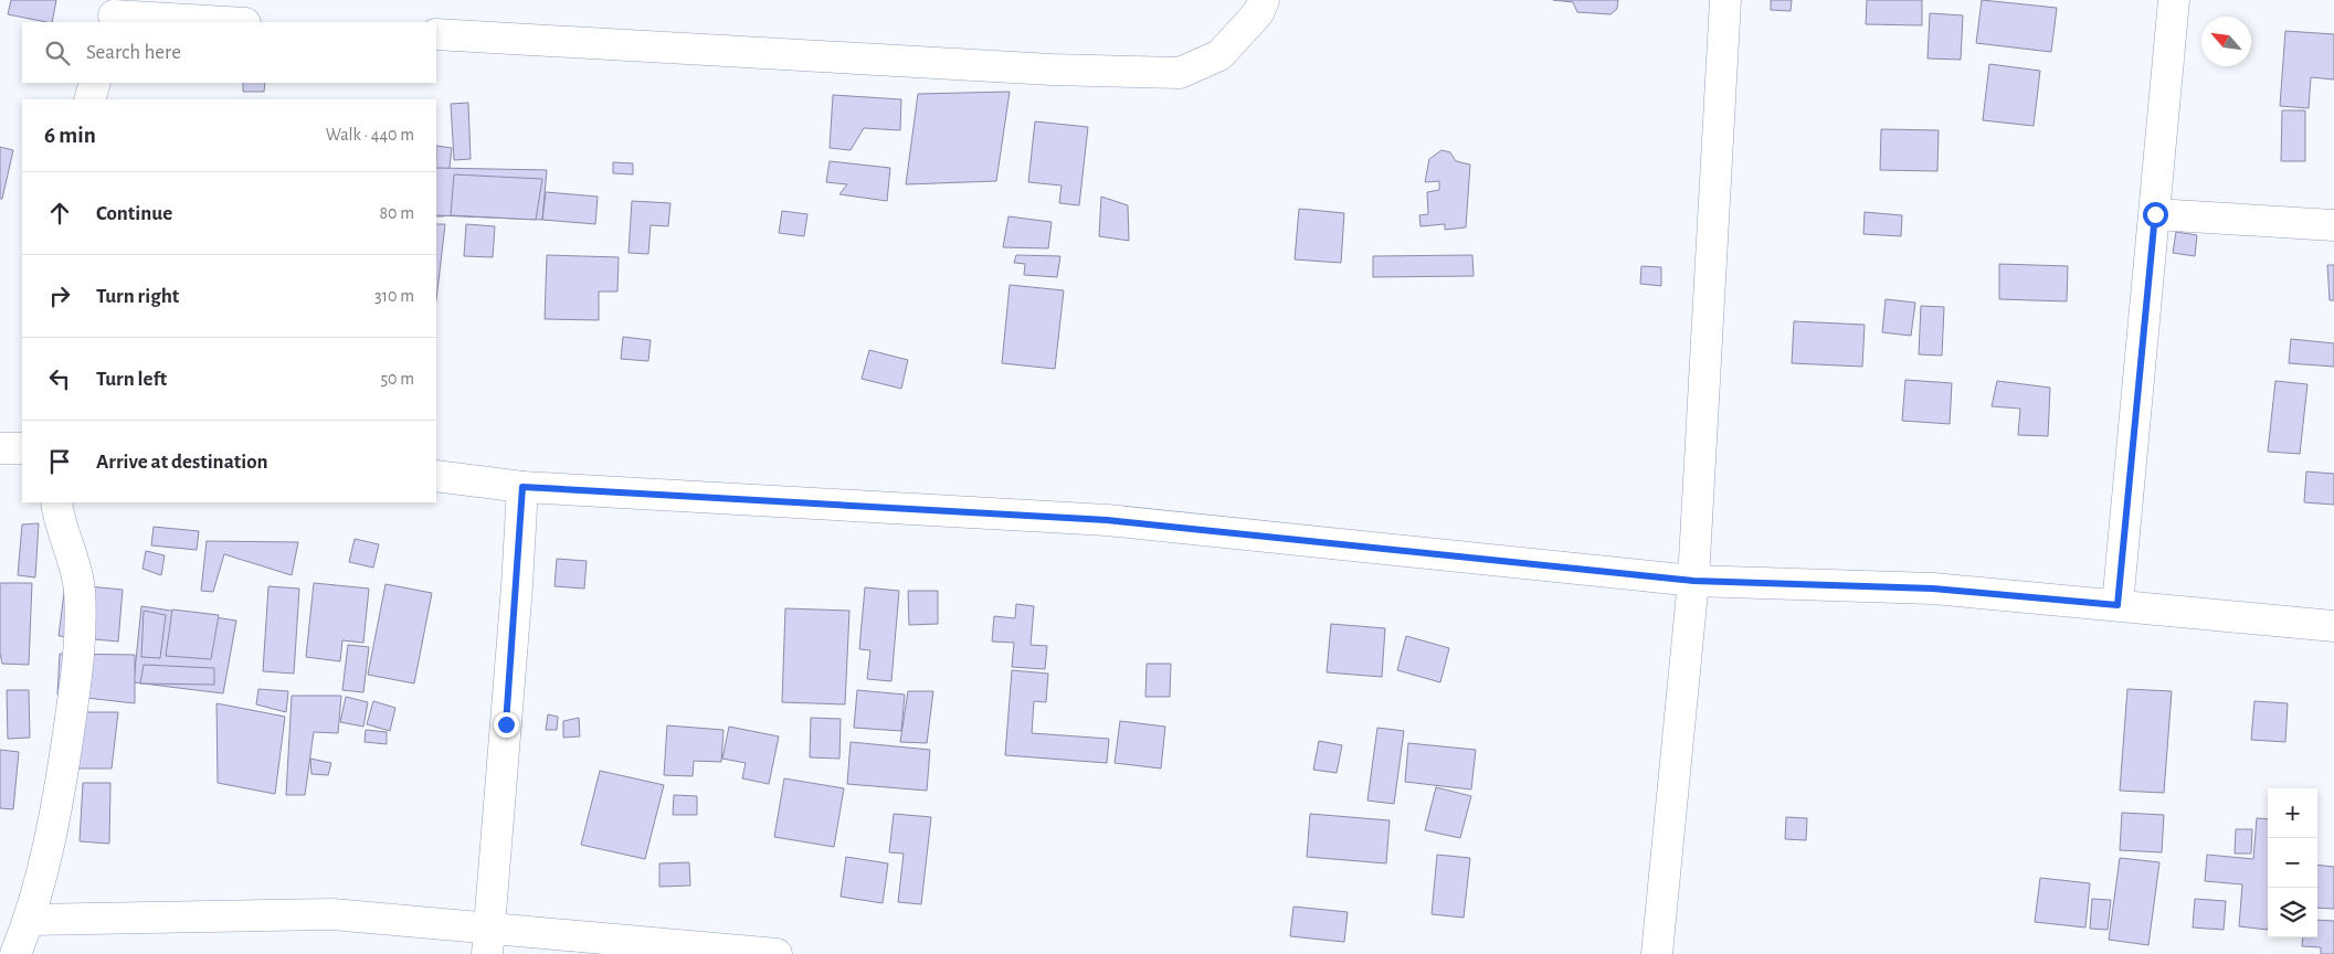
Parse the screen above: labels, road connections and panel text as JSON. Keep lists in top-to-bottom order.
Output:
{
  "north": "top left",
  "page": {
    "search": "Search here",
    "heading": ["6 min", "Walk · 440 m"],
    "list": [
      ["Continue", "80 m"],
      ["Turn right", "310 m"],
      ["Turn left", "50 m"],
      "Arrive at destination"
    ],
    "map_buttons": ["+", "−"]
  }
}
